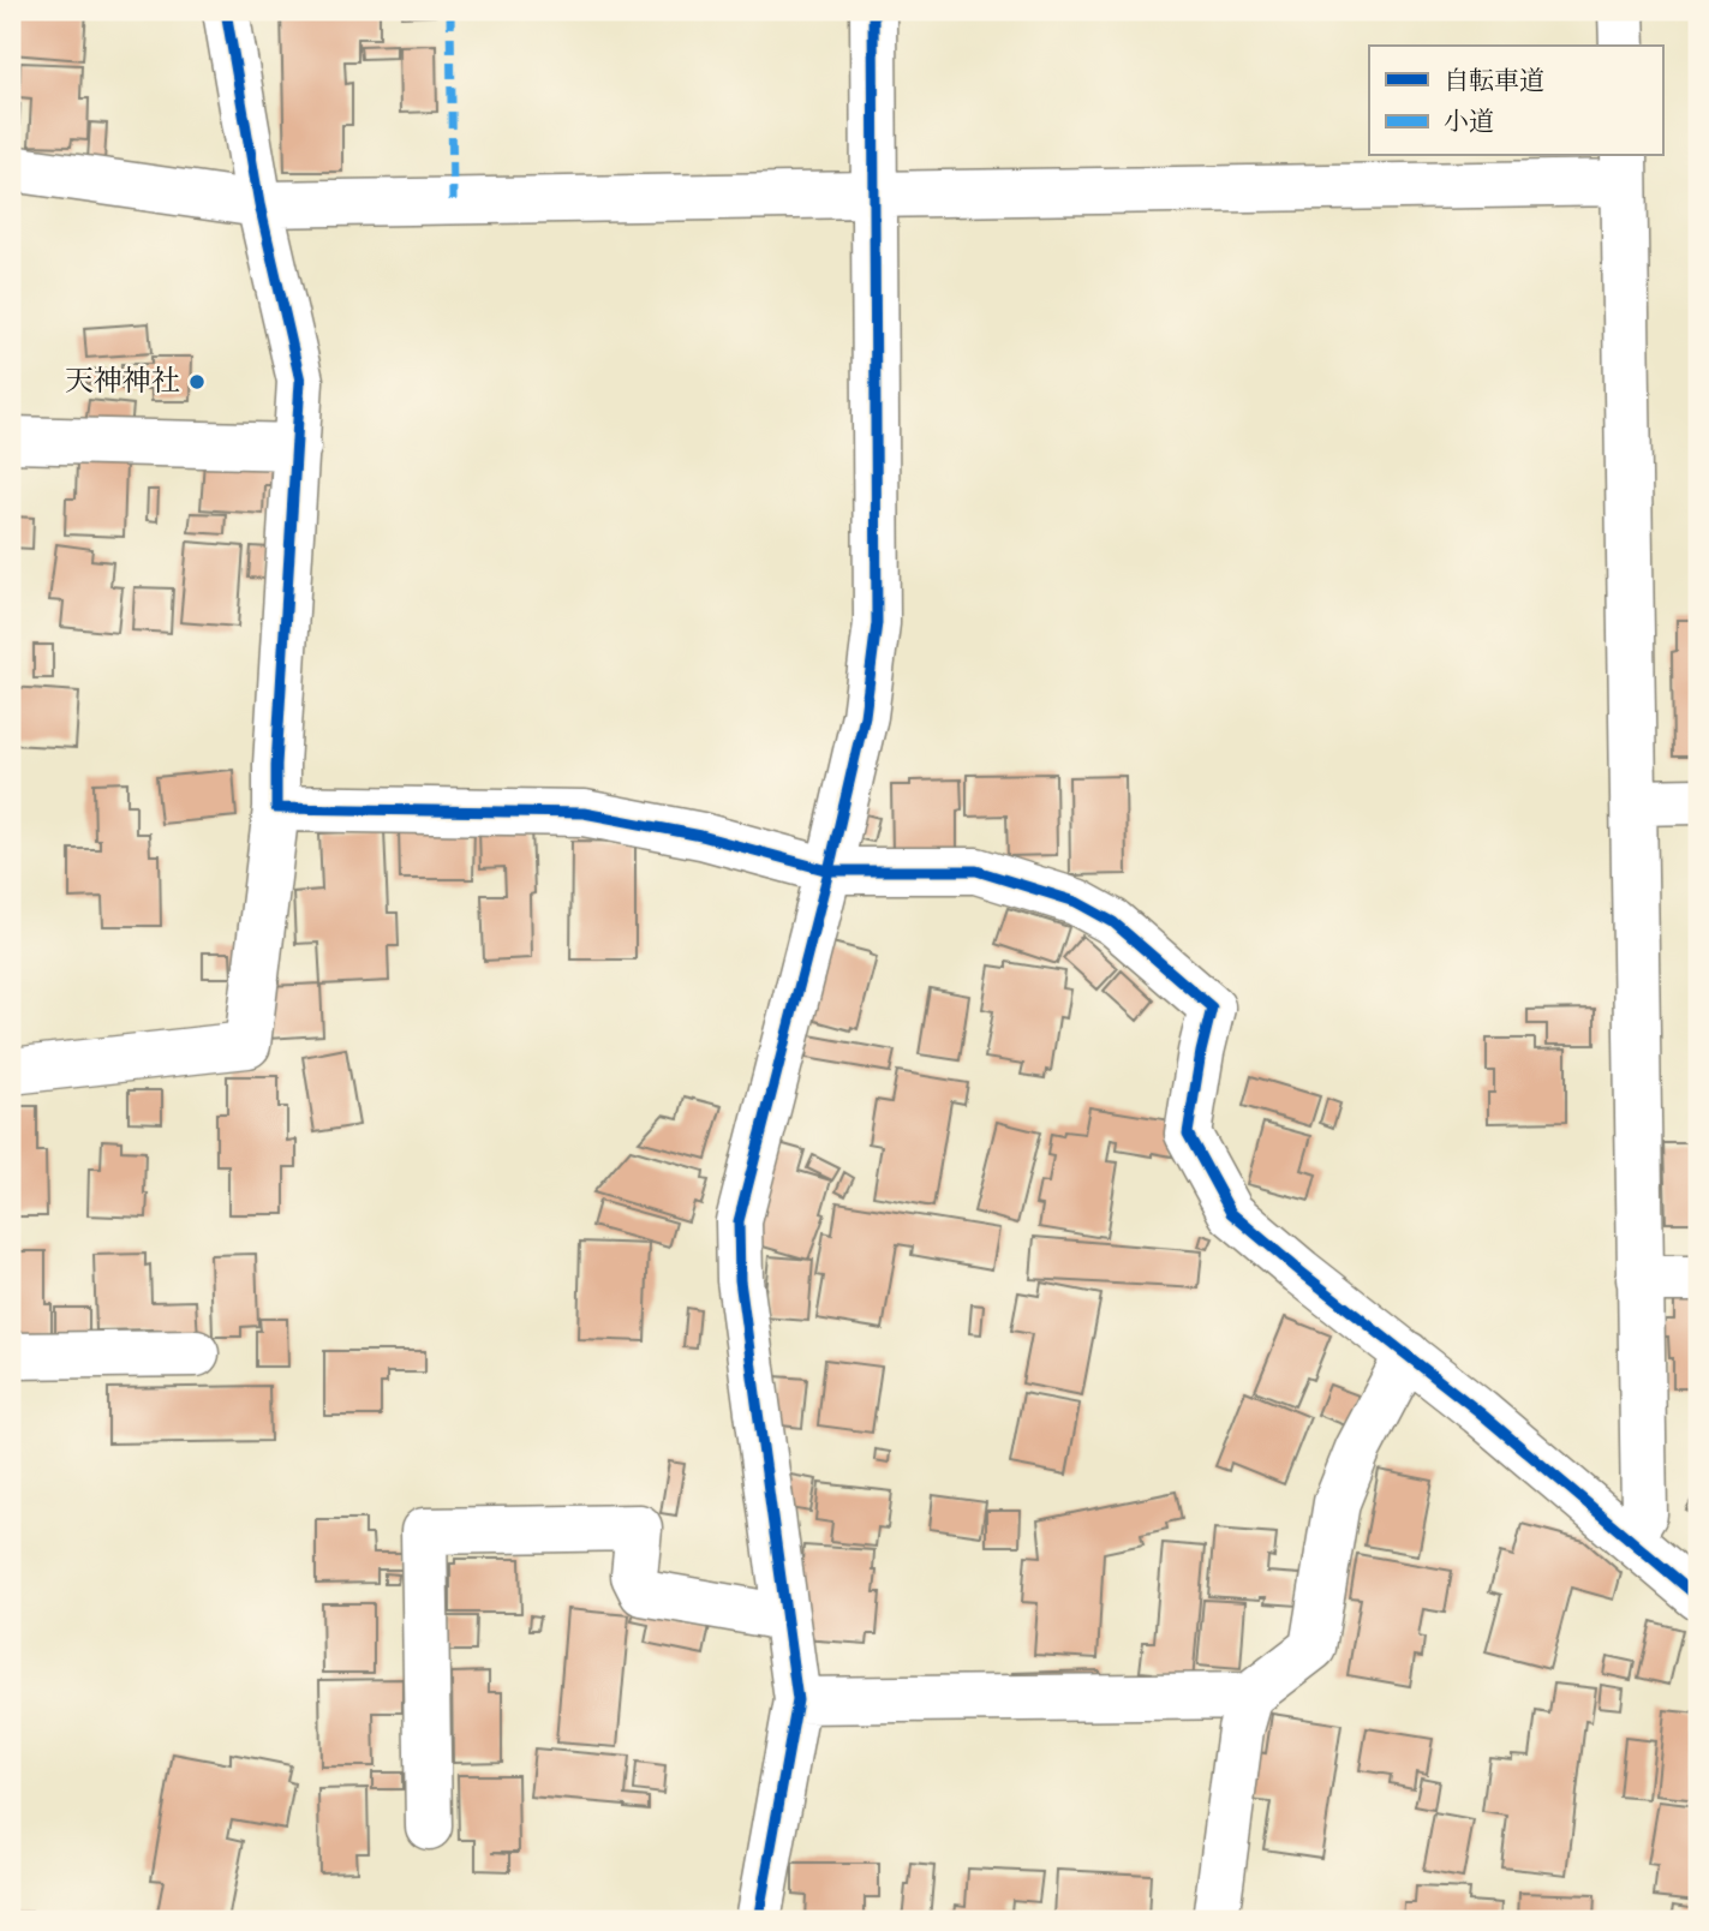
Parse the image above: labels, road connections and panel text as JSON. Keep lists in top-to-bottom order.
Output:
{
  "places": ["天神神社"],
  "legend": ["自転車道", "小道"]
}
